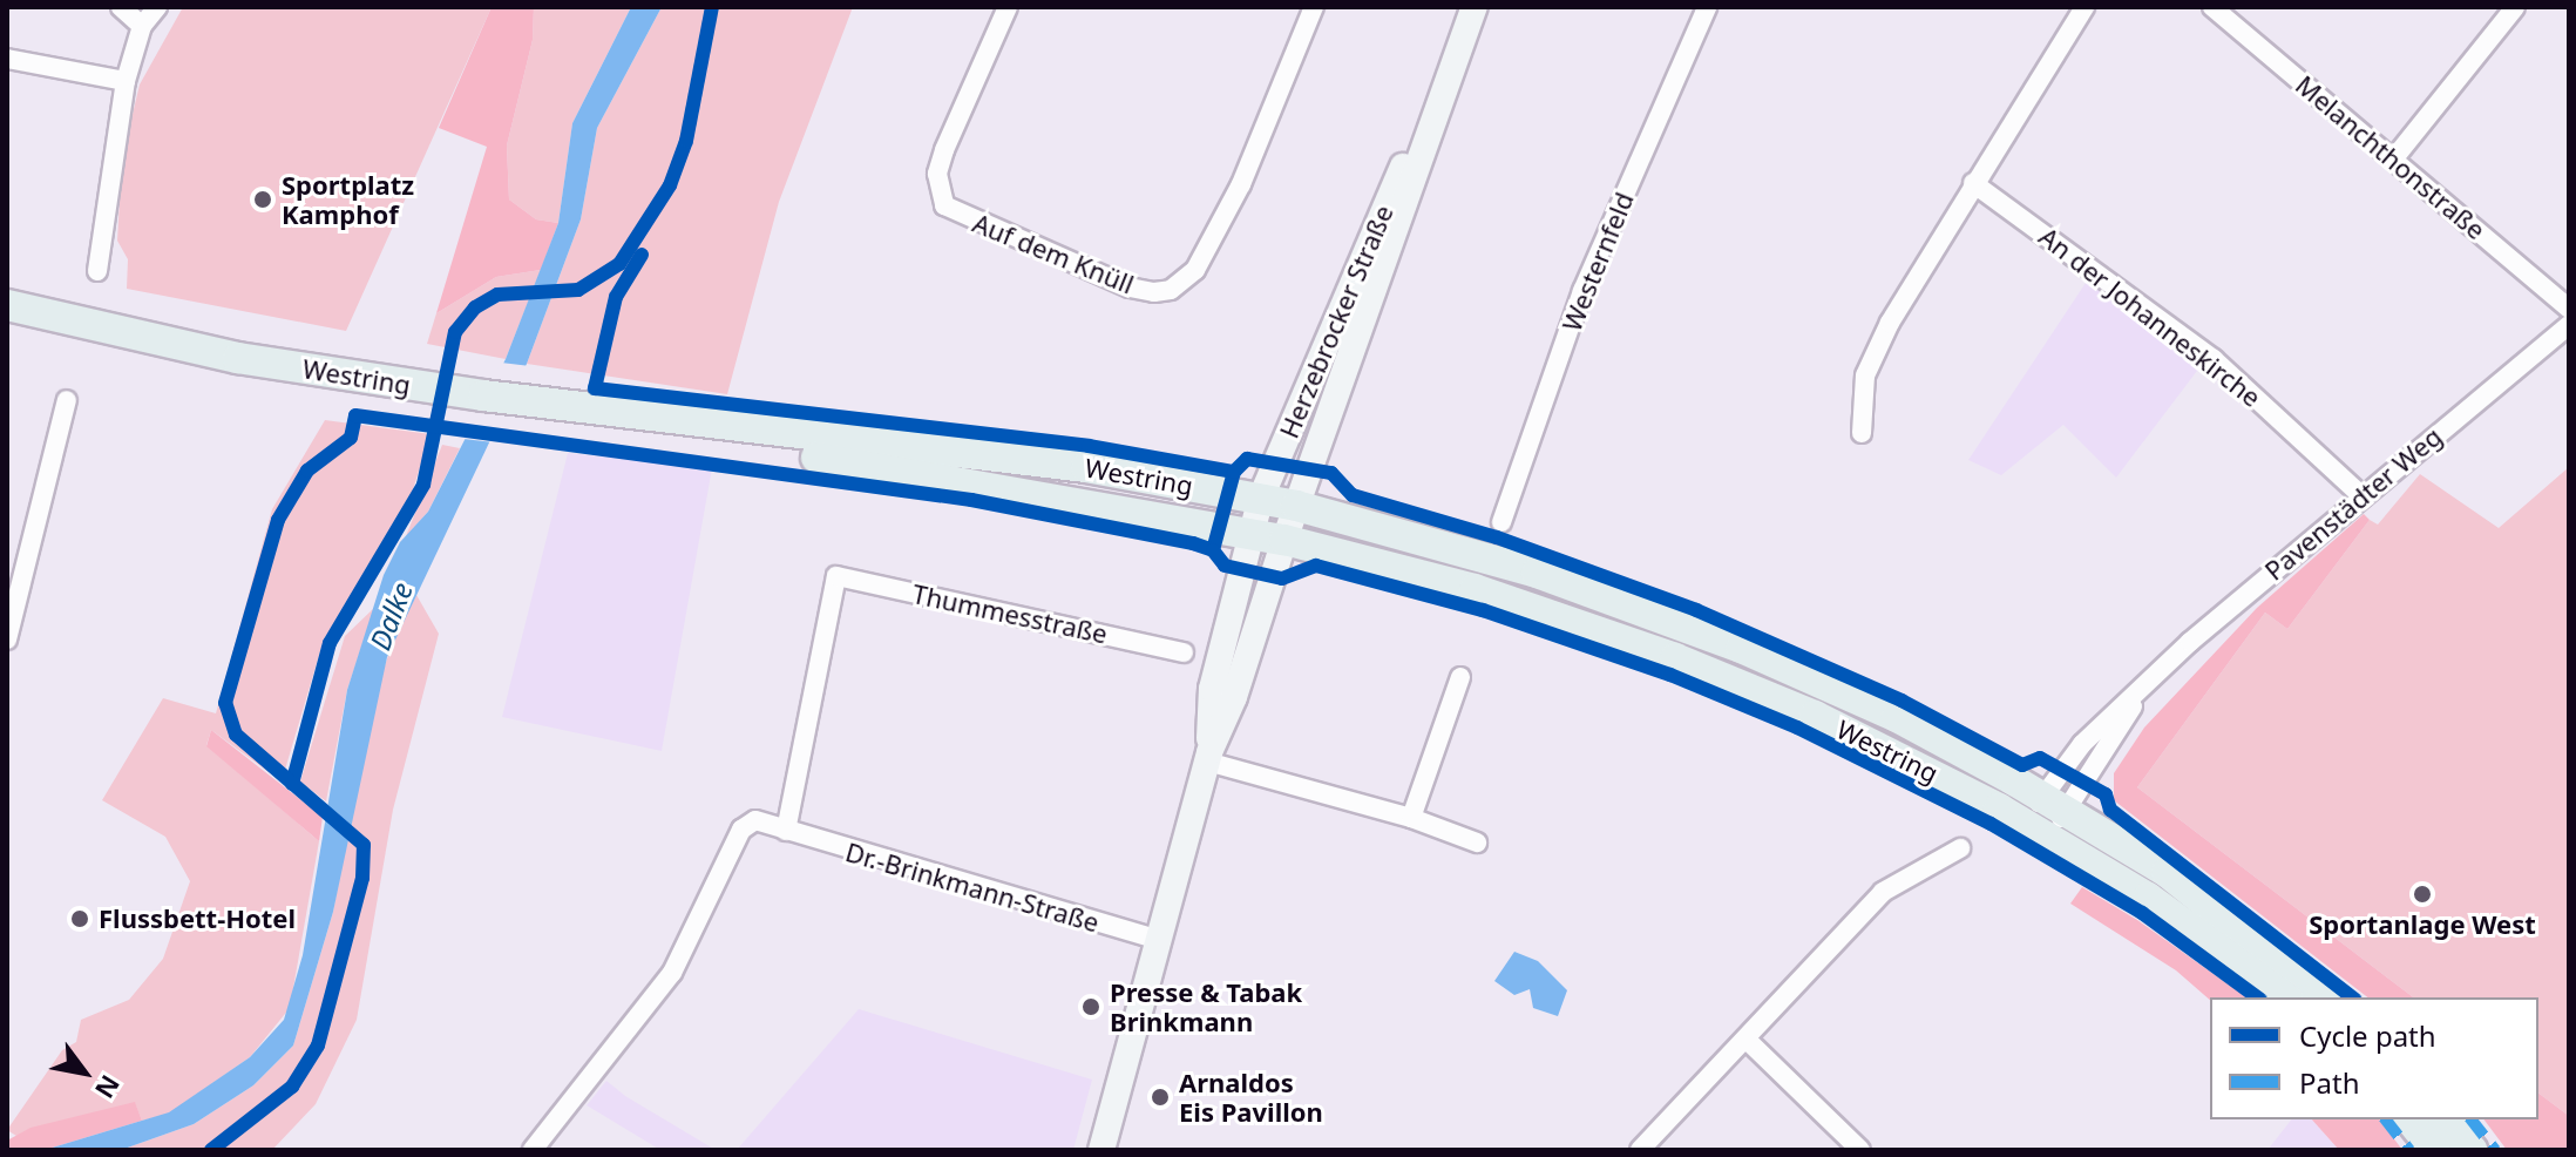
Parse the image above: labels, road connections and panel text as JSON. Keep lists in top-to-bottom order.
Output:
{
  "streets": {
    "main road": ["Herzebrocker Straße", "Westring"],
    "street": [
      "Melanchthonstraße",
      "Auf dem Knüll",
      "Westernfeld",
      "An der Johanneskirche",
      "Pavenstädter Weg",
      "Thummesstraße",
      "Dr.-Brinkmann-Straße"
    ]
  },
  "crossings": [
    ["An der Johanneskirche", "Pavenstädter Weg"],
    ["Herzebrocker Straße", "Westring"],
    ["Herzebrocker Straße", "Dr.-Brinkmann-Straße"],
    ["Westring", "Pavenstädter Weg"],
    ["Thummesstraße", "Dr.-Brinkmann-Straße"]
  ],
  "water": ["Dalke"],
  "places": [
    "Sportplatz Kamphof",
    "Sportanlage West",
    "Flussbett-Hotel",
    "Presse & Tabak Brinkmann",
    "Arnaldos Eis Pavillon"
  ],
  "legend": ["Cycle path", "Path"],
  "north": "bottom right"
}
